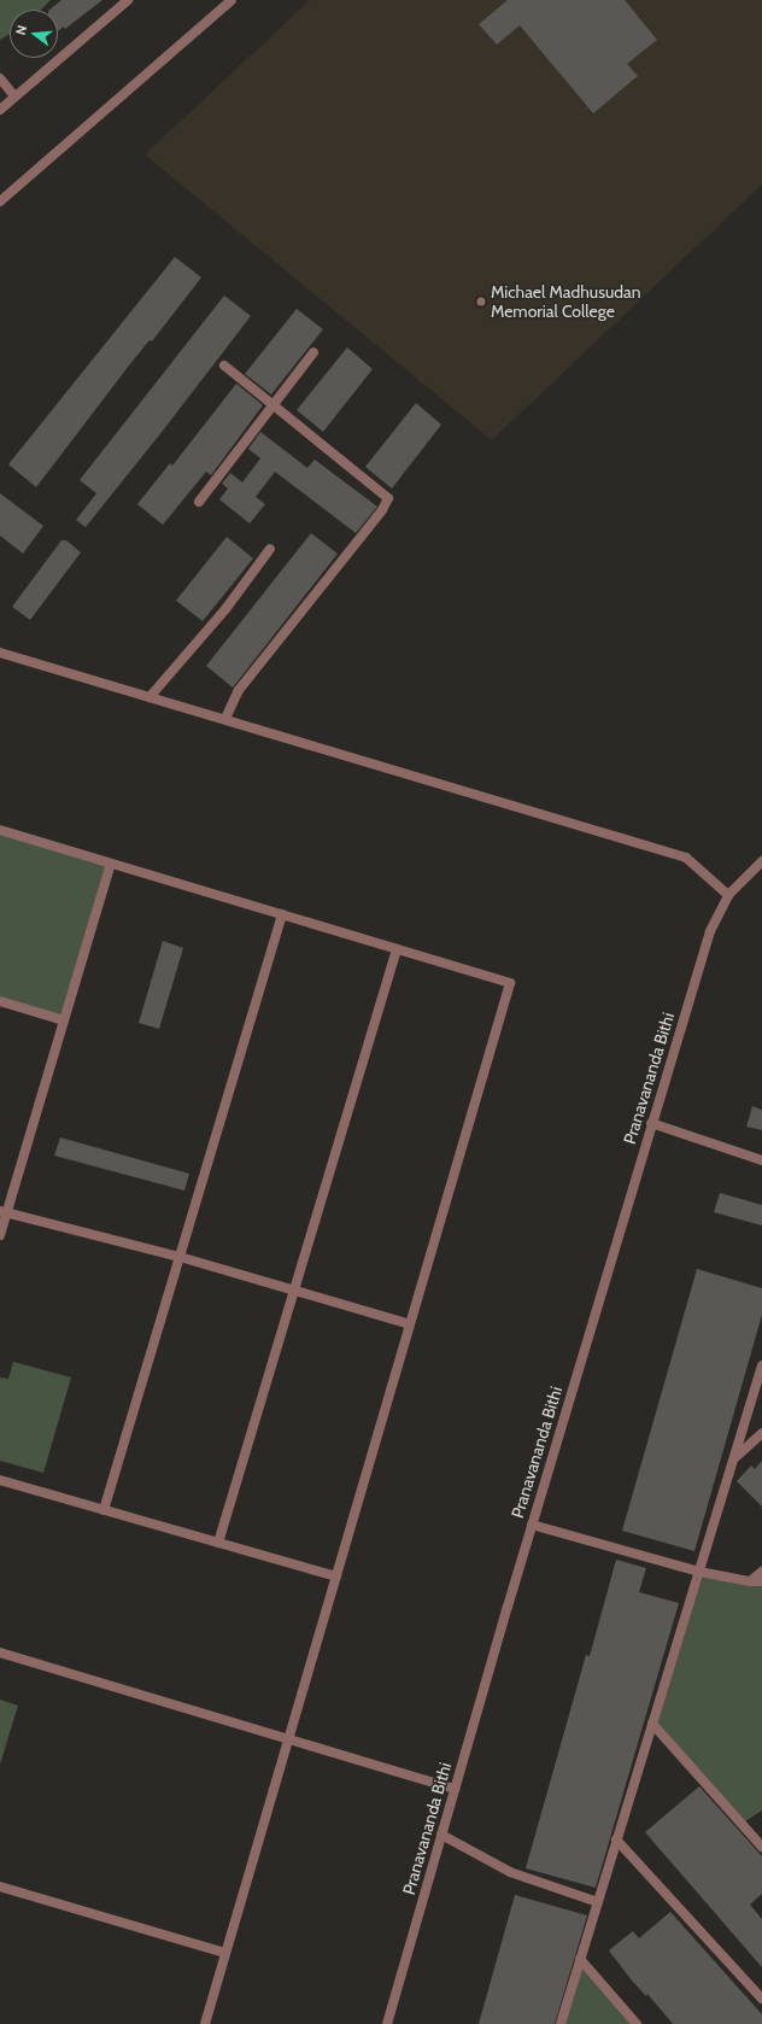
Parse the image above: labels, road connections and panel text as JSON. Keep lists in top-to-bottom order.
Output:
{
  "streets": {
    "street": ["Pranavananda Bithi"]
  },
  "places": ["Michael Madhusudan Memorial College"],
  "north": "left"
}
